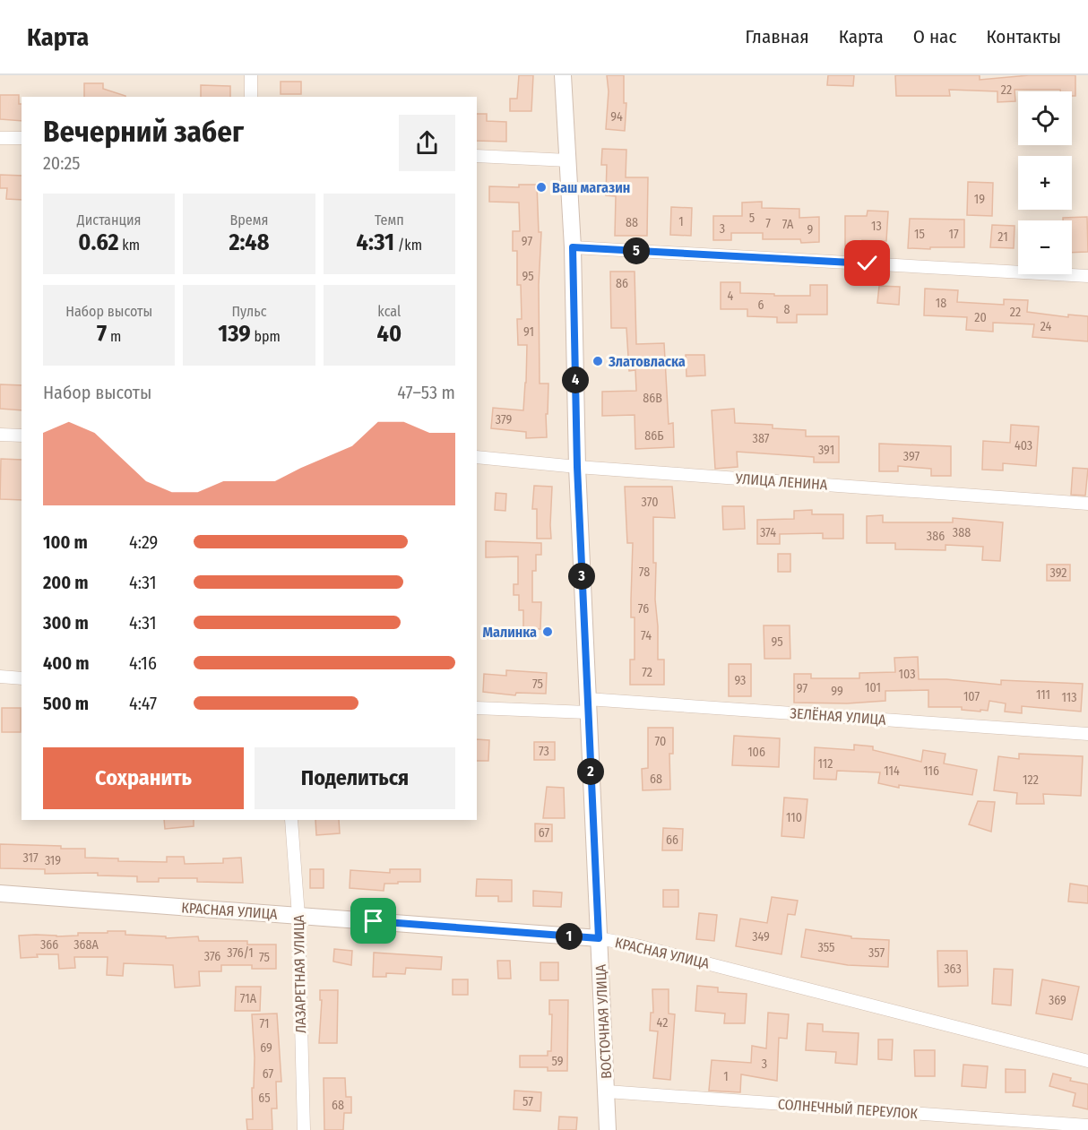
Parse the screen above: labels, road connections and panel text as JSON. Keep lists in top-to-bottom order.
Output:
{
  "streets": {
    "street": [
      "УЛИЦА ЛЕНИНА",
      "ЗЕЛЁНАЯ УЛИЦА",
      "КРАСНАЯ УЛИЦА",
      "ЛАЗАРЕТНАЯ УЛИЦА",
      "ВОСТОЧНАЯ УЛИЦА",
      "СОЛНЕЧНЫЙ ПЕРЕУЛОК"
    ]
  },
  "crossings": [
    ["УЛИЦА ЛЕНИНА", "ВОСТОЧНАЯ УЛИЦА"],
    ["ЗЕЛЁНАЯ УЛИЦА", "ВОСТОЧНАЯ УЛИЦА"],
    ["КРАСНАЯ УЛИЦА", "ЛАЗАРЕТНАЯ УЛИЦА"],
    ["КРАСНАЯ УЛИЦА", "ВОСТОЧНАЯ УЛИЦА"],
    ["ВОСТОЧНАЯ УЛИЦА", "СОЛНЕЧНЫЙ ПЕРЕУЛОК"]
  ],
  "places": ["Ваш магазин", "Златовласка", "Малинка"],
  "house_numbers": [
    "22",
    "94",
    "19",
    "5",
    "1",
    "88",
    "7",
    "7А",
    "13",
    "3",
    "9",
    "15",
    "17",
    "21",
    "97",
    "95",
    "86",
    "4",
    "18",
    "6",
    "8",
    "22",
    "20",
    "24",
    "91",
    "86В",
    "379",
    "86Б",
    "387",
    "403",
    "391",
    "397",
    "370",
    "374",
    "388",
    "386",
    "78",
    "392",
    "76",
    "74",
    "95",
    "72",
    "103",
    "93",
    "75",
    "101",
    "97",
    "99",
    "111",
    "107",
    "113",
    "70",
    "73",
    "106",
    "112",
    "114",
    "116",
    "68",
    "122",
    "110",
    "67",
    "66",
    "317",
    "319",
    "349",
    "366",
    "368А",
    "355",
    "376/1",
    "357",
    "376",
    "75",
    "363",
    "71А",
    "369",
    "42",
    "71",
    "69",
    "59",
    "3",
    "67",
    "1",
    "65",
    "57",
    "68"
  ],
  "page": {
    "header": "Карта",
    "nav": [
      "Главная",
      "Карта",
      "О нас",
      "Контакты"
    ],
    "map_buttons": ["+", "−"],
    "heading": ["Вечерний забег", "20:25"],
    "stats": [
      ["Дистанция", "0.62 km"],
      ["Время", "2:48"],
      ["Темп", "4:31 /km"],
      ["Набор высоты", "7 m"],
      ["Пульс", "139 bpm"],
      ["kcal", "40"]
    ],
    "pins": [
      "5",
      "4",
      "3",
      "2",
      "1"
    ],
    "chart": ["Набор высоты", "47–53 m"],
    "list": [
      {
        "name": "100 m",
        "note": "4:29"
      },
      {
        "name": "200 m",
        "note": "4:31"
      },
      {
        "name": "300 m",
        "note": "4:31"
      },
      {
        "name": "400 m",
        "note": "4:16"
      },
      {
        "name": "500 m",
        "note": "4:47"
      }
    ],
    "buttons": ["Сохранить", "Поделиться"]
  }
}
